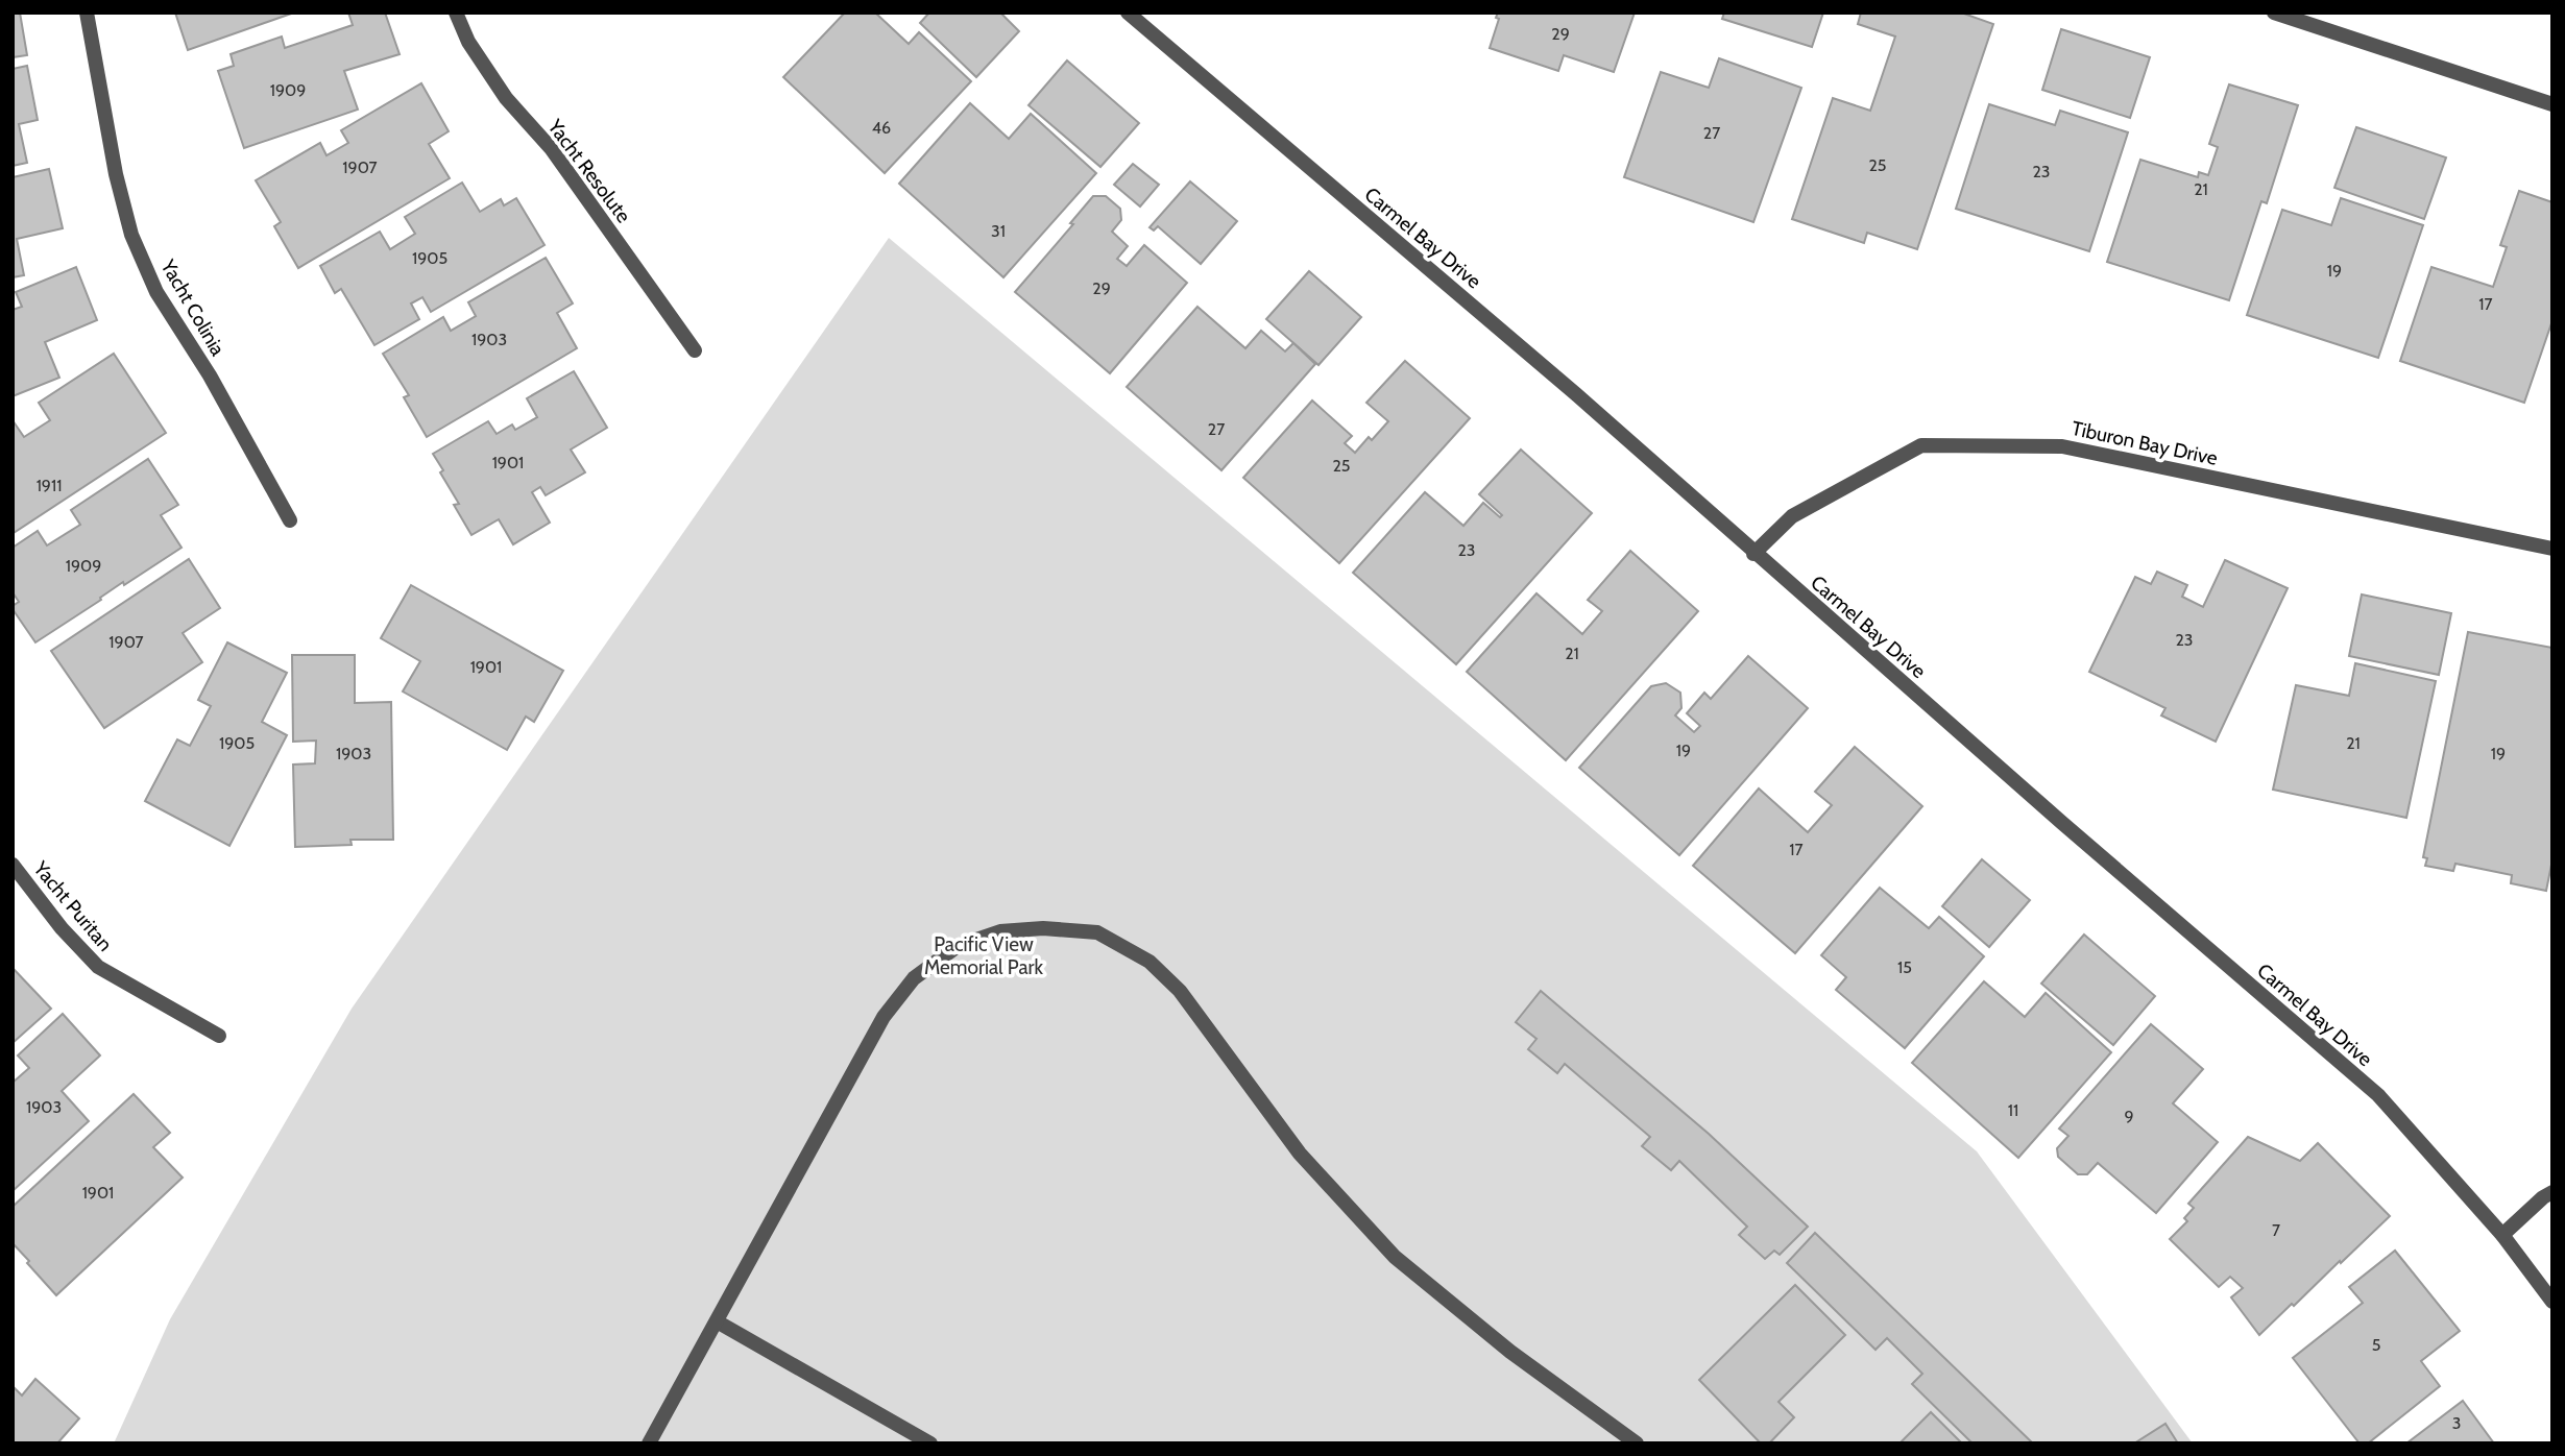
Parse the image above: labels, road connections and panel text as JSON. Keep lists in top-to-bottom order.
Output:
{
  "streets": {
    "street": [
      "Yacht Resolute",
      "Carmel Bay Drive",
      "Yacht Colinia",
      "Tiburon Bay Drive",
      "Yacht Puritan"
    ]
  },
  "crossings": [
    ["Carmel Bay Drive", "Tiburon Bay Drive"]
  ],
  "parks": ["Pacific View Memorial Park"],
  "house_numbers": [
    "29",
    "1909",
    "46",
    "27",
    "25",
    "1907",
    "23",
    "21",
    "31",
    "1905",
    "19",
    "29",
    "17",
    "1903",
    "27",
    "1901",
    "25",
    "1911",
    "23",
    "1909",
    "23",
    "1907",
    "21",
    "1901",
    "1905",
    "21",
    "19",
    "1903",
    "19",
    "17",
    "15",
    "1903",
    "11",
    "9",
    "1901",
    "7",
    "5",
    "3"
  ]
}
